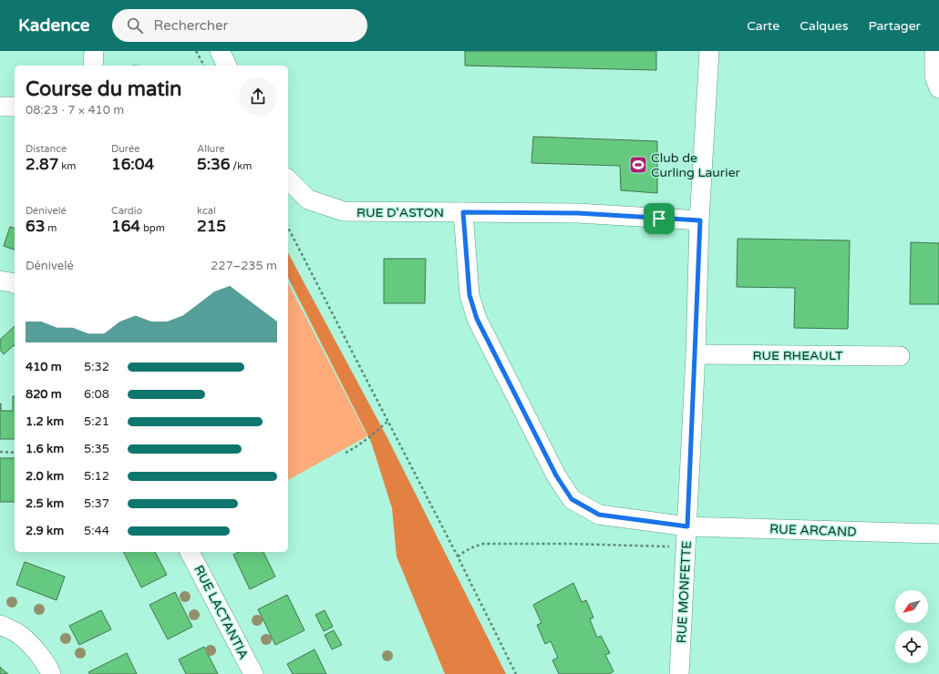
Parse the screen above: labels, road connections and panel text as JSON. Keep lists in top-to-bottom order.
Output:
{
  "streets": {
    "street": [
      "RUE D'ASTON",
      "RUE RHEAULT",
      "RUE ARCAND",
      "RUE MONFETTE",
      "RUE LACTANTIA"
    ]
  },
  "crossings": [
    ["RUE D'ASTON", "RUE ARCAND"],
    ["RUE D'ASTON", "RUE MONFETTE"],
    ["RUE RHEAULT", "RUE MONFETTE"],
    ["RUE ARCAND", "RUE MONFETTE"]
  ],
  "places": {
    "sports": ["Club de Curling Laurier"]
  },
  "north": "bottom left",
  "page": {
    "header": "Kadence",
    "search": "Rechercher",
    "nav": ["Carte", "Calques", "Partager"],
    "heading": ["Course du matin", "08:23 · 7 × 410 m"],
    "stats": [
      ["Distance", "2.87 km"],
      ["Durée", "16:04"],
      ["Allure", "5:36 /km"],
      ["Dénivelé", "63 m"],
      ["Cardio", "164 bpm"],
      ["kcal", "215"]
    ],
    "chart": ["Dénivelé", "227–235 m"],
    "list": [
      {
        "name": "410 m",
        "note": "5:32"
      },
      {
        "name": "820 m",
        "note": "6:08"
      },
      {
        "name": "1.2 km",
        "note": "5:21"
      },
      {
        "name": "1.6 km",
        "note": "5:35"
      },
      {
        "name": "2.0 km",
        "note": "5:12"
      },
      {
        "name": "2.5 km",
        "note": "5:37"
      },
      {
        "name": "2.9 km",
        "note": "5:44"
      }
    ]
  }
}
